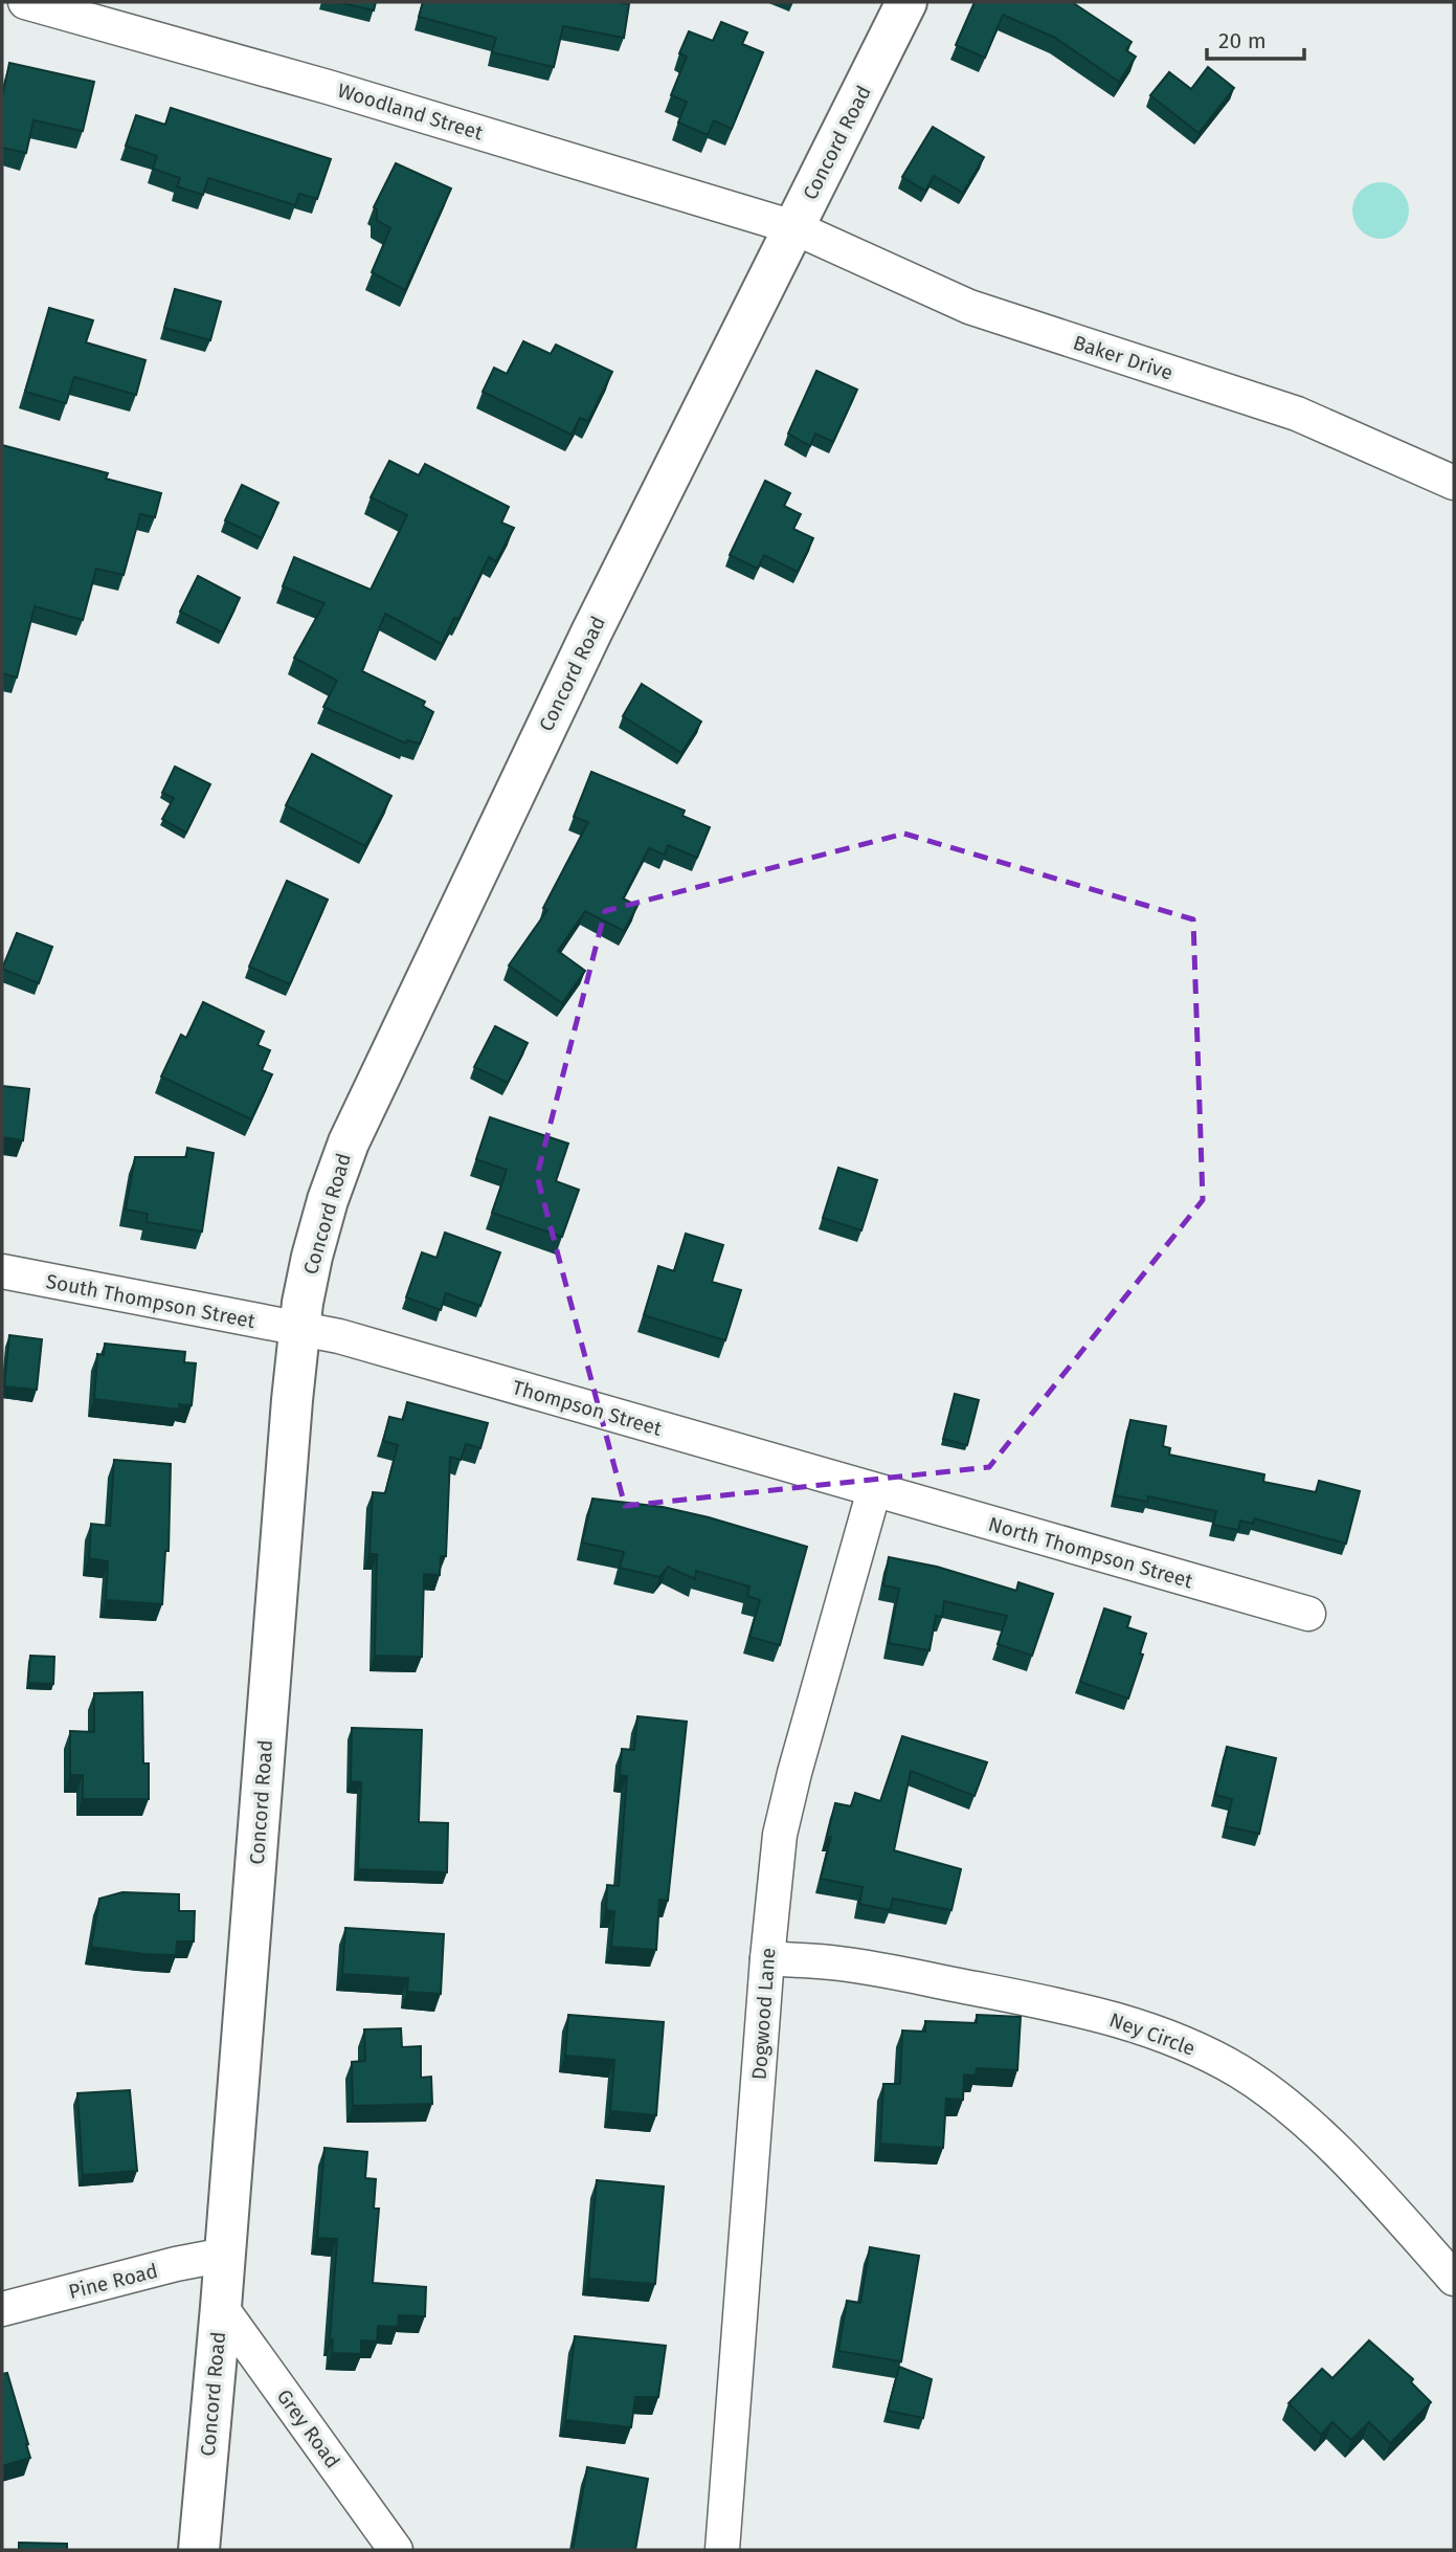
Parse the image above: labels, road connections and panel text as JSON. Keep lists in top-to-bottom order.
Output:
{
  "streets": {
    "main road": ["Concord Road"],
    "street": [
      "Woodland Street",
      "Baker Drive",
      "South Thompson Street",
      "Thompson Street",
      "North Thompson Street",
      "Dogwood Lane",
      "Ney Circle",
      "Pine Road",
      "Grey Road"
    ]
  },
  "crossings": [
    ["Woodland Street", "Concord Road"],
    ["Woodland Street", "Baker Drive"],
    ["Concord Road", "Baker Drive"],
    ["Concord Road", "South Thompson Street"],
    ["Concord Road", "Thompson Street"],
    ["Concord Road", "Pine Road"],
    ["Concord Road", "Grey Road"],
    ["South Thompson Street", "Thompson Street"],
    ["Thompson Street", "North Thompson Street"],
    ["Thompson Street", "Dogwood Lane"],
    ["North Thompson Street", "Dogwood Lane"],
    ["Dogwood Lane", "Ney Circle"]
  ],
  "scale_bar": "20 m"
}
